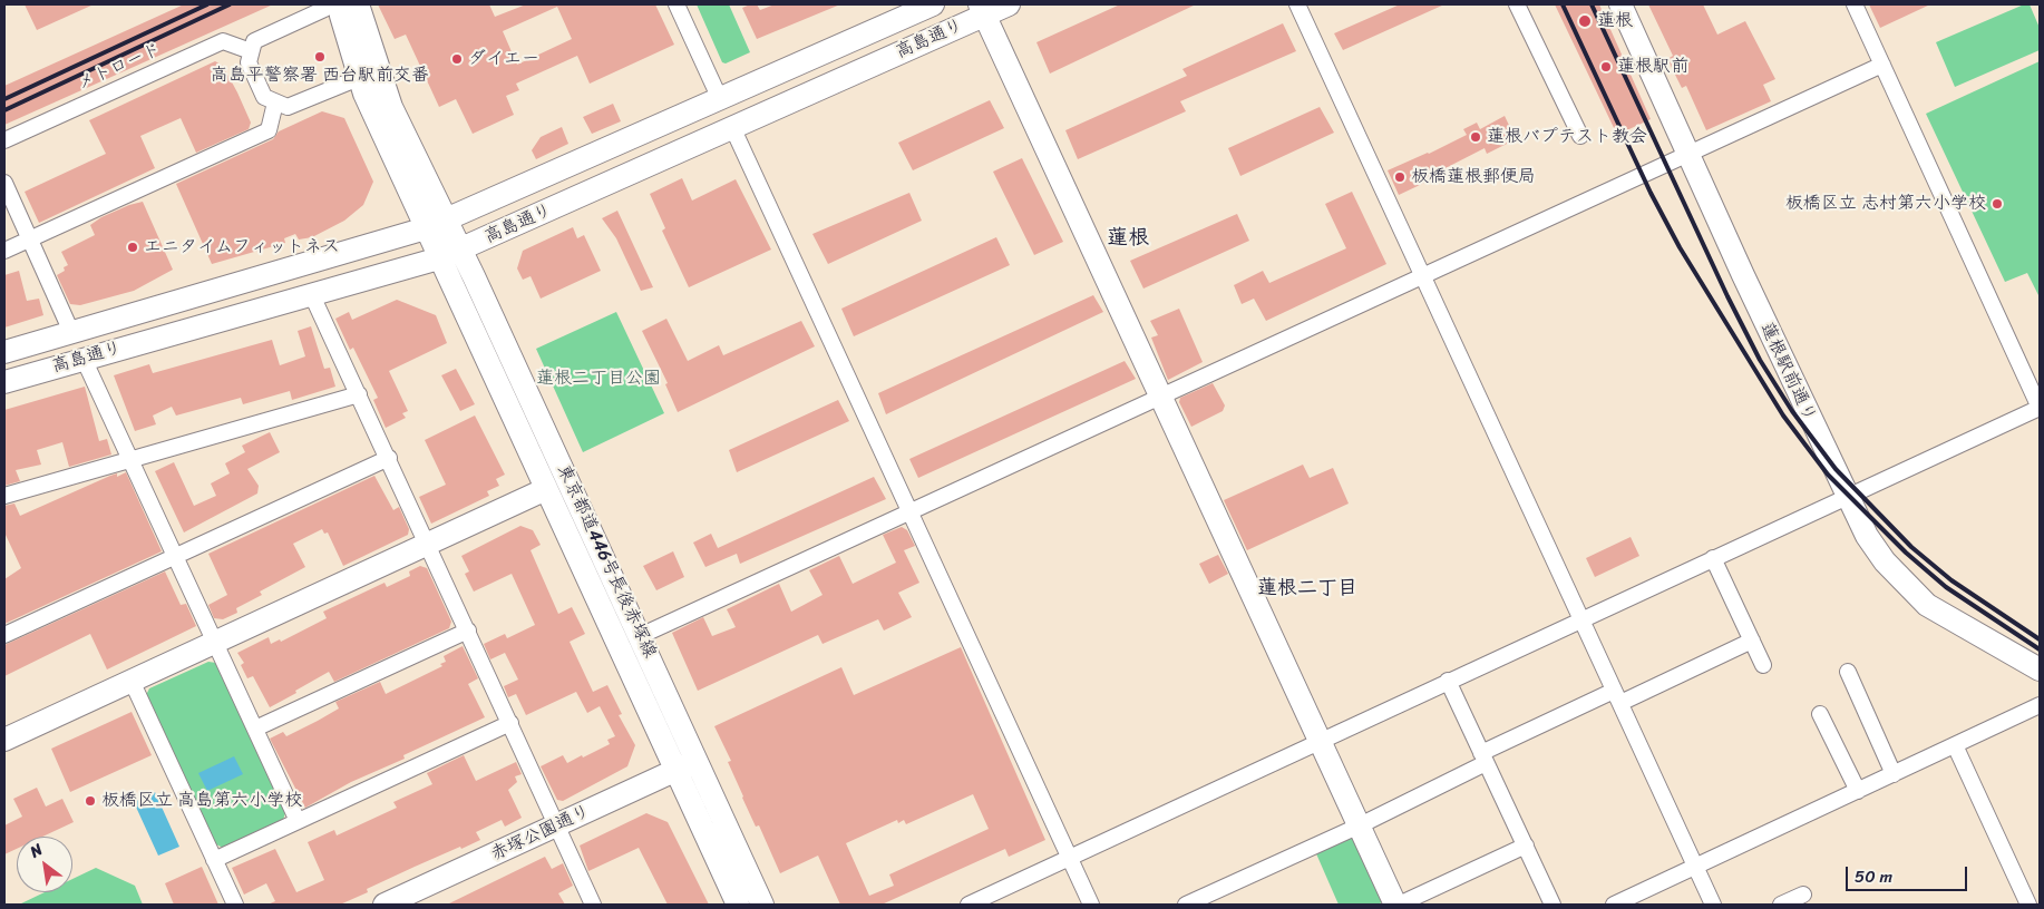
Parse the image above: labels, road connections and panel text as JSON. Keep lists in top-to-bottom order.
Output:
{
  "streets": {
    "main road": [
      "高島通り",
      "蓮根駅前通り",
      "東京都道446号長後赤塚線",
      "赤塚公園通り"
    ],
    "street": ["メトロード"]
  },
  "crossings": [
    ["高島通り", "東京都道446号長後赤塚線"],
    ["東京都道446号長後赤塚線", "赤塚公園通り"]
  ],
  "districts": ["蓮根", "蓮根二丁目"],
  "parks": ["蓮根二丁目公園"],
  "places": [
    "蓮根",
    "高島平警察署 西台駅前交番",
    "ダイエー",
    "蓮根駅前",
    "蓮根バプテスト教会",
    "板橋蓮根郵便局",
    "板橋区立 志村第六小学校",
    "エニタイムフィットネス",
    "板橋区立 高島第六小学校"
  ],
  "scale_bar": "50 m",
  "north": "top left"
}
